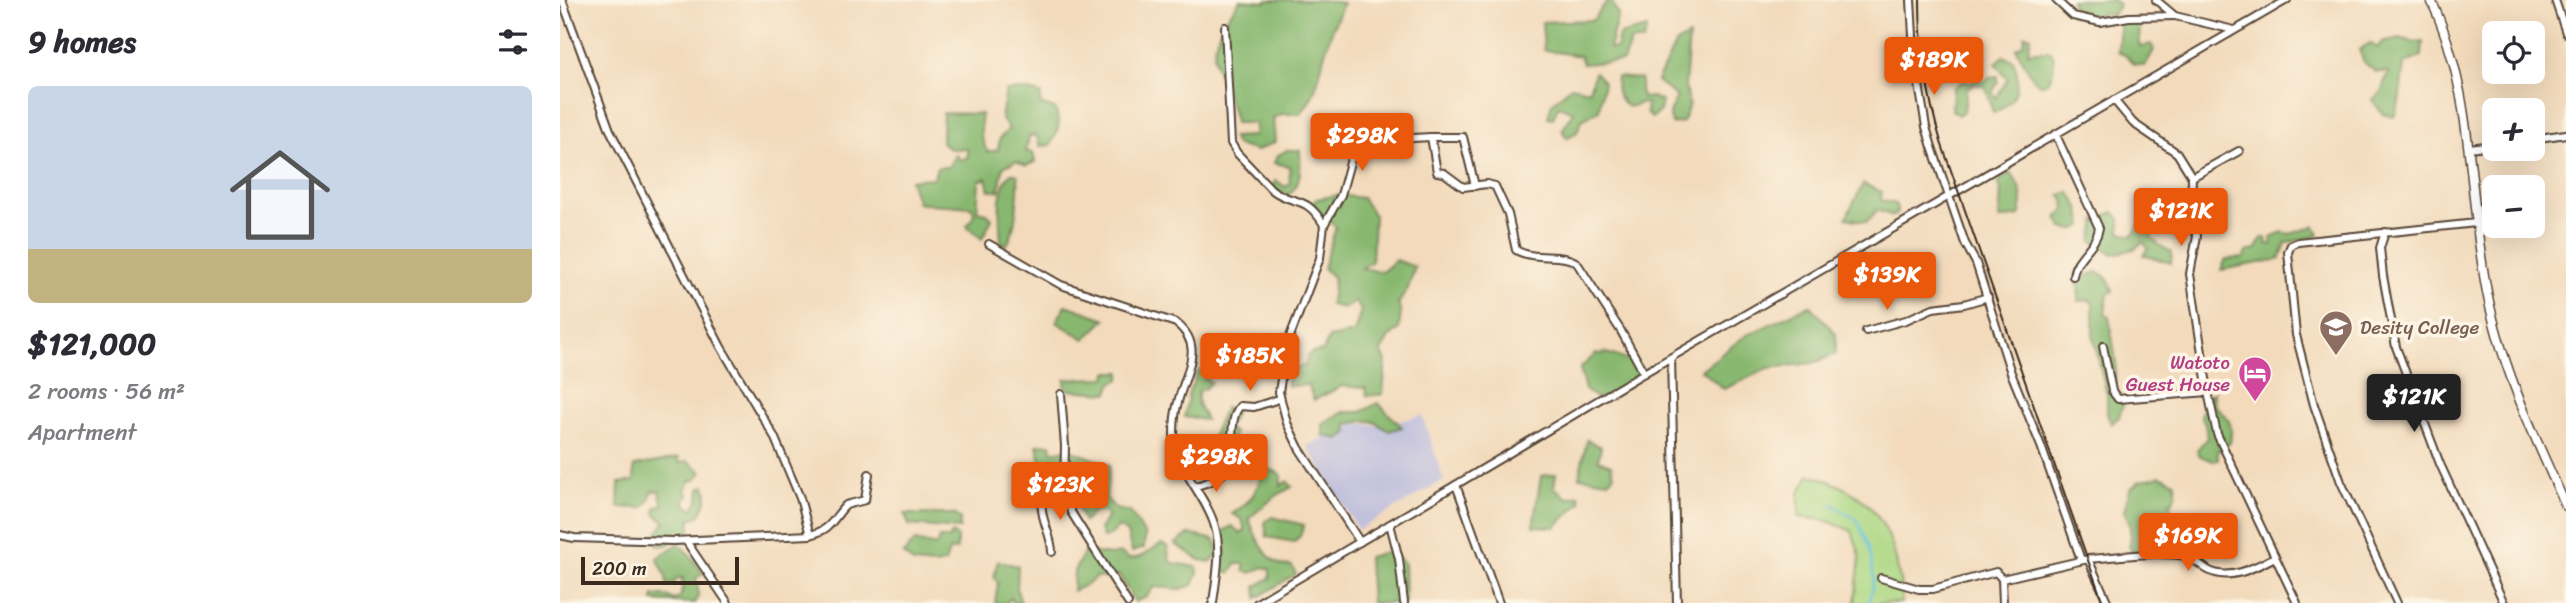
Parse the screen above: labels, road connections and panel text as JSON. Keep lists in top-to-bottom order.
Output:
{
  "places": {
    "school or university": ["Desity College"],
    "hotel": ["Watoto Guest House"]
  },
  "scale_bar": "200 m",
  "page": {
    "heading": "9 homes",
    "map_buttons": ["+", "−"],
    "price": [
      "$189K",
      "$298K",
      "$121K",
      "$139K",
      "$185K",
      "$121K",
      "$298K",
      "$123K",
      "$169K"
    ],
    "list": [
      {
        "name": "$121,000",
        "note": "2 rooms · 56 m² · Apartment"
      }
    ],
    "scale": "200 m"
  }
}
